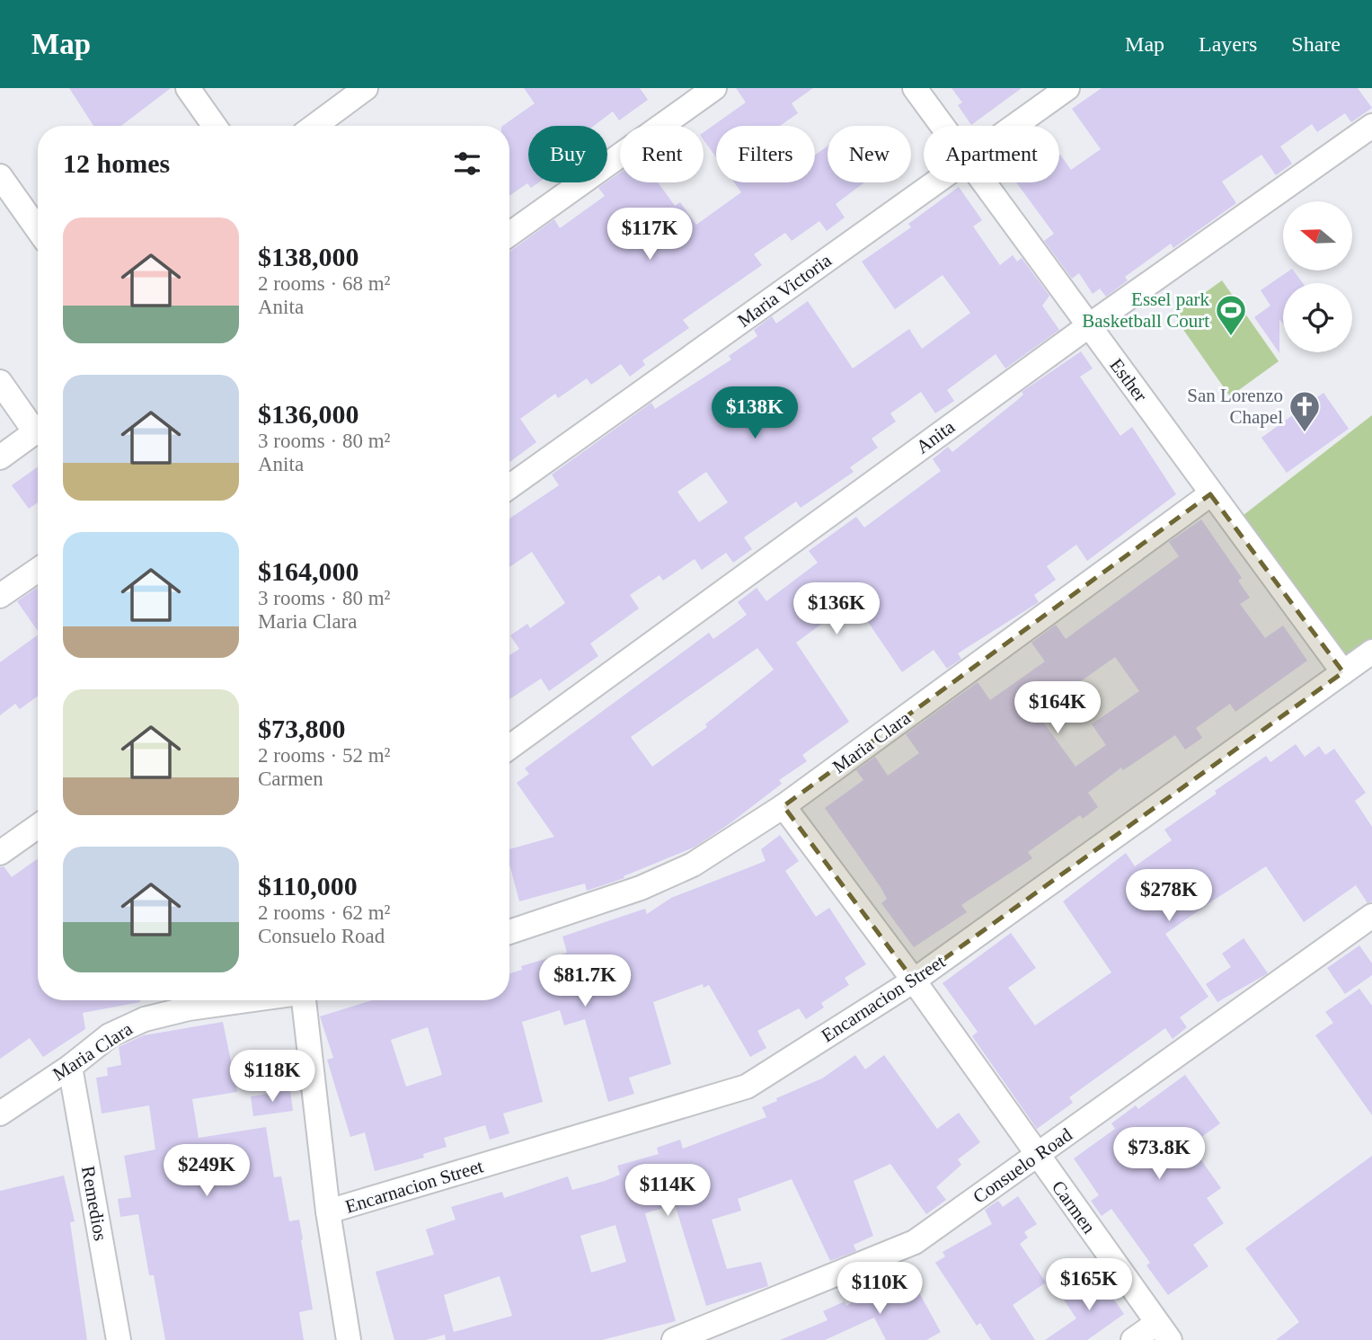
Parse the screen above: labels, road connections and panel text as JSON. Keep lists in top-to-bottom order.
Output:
{
  "streets": {
    "street": [
      "Maria Victoria",
      "Esther",
      "Anita",
      "Maria Clara",
      "Encarnacion Street",
      "Consuelo Road",
      "Remedios",
      "Carmen"
    ]
  },
  "crossings": [
    ["Esther", "Anita"],
    ["Esther", "Maria Clara"],
    ["Esther", "Encarnacion Street"],
    ["Maria Clara", "Remedios"],
    ["Maria Clara", "Carmen"],
    ["Encarnacion Street", "Carmen"],
    ["Consuelo Road", "Carmen"]
  ],
  "places": {
    "sports": ["Essel park Basketball Court"],
    "church": ["San Lorenzo Chapel"]
  },
  "north": "left",
  "page": {
    "header": "Map",
    "nav": ["Map", "Layers", "Share"],
    "chip": [
      "Buy",
      "Rent",
      "Filters",
      "New",
      "Apartment"
    ],
    "heading": "12 homes",
    "list": [
      {
        "name": "$138,000",
        "note": "2 rooms · 68 m² · Anita"
      },
      {
        "name": "$136,000",
        "note": "3 rooms · 80 m² · Anita"
      },
      {
        "name": "$164,000",
        "note": "3 rooms · 80 m² · Maria Clara"
      },
      {
        "name": "$73,800",
        "note": "2 rooms · 52 m² · Carmen"
      },
      {
        "name": "$110,000",
        "note": "2 rooms · 62 m² · Consuelo Road"
      }
    ],
    "price": [
      "$117K",
      "$138K",
      "$136K",
      "$164K",
      "$278K",
      "$81.7K",
      "$118K",
      "$73.8K",
      "$249K",
      "$114K",
      "$165K",
      "$110K"
    ]
  }
}
